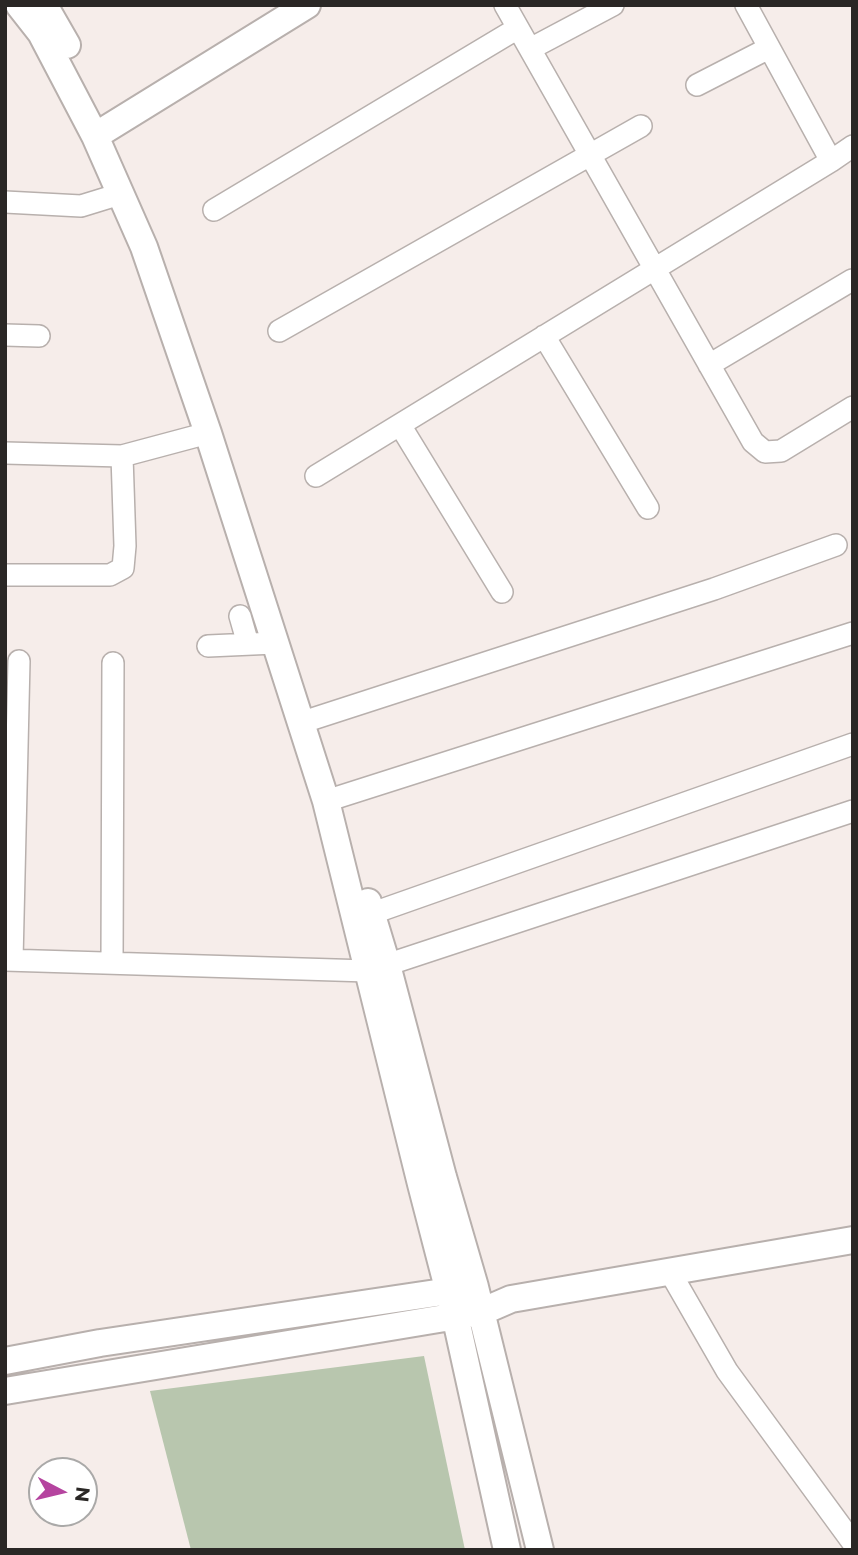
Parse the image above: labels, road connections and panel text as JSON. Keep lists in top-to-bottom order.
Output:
{
  "north": "right"
}
